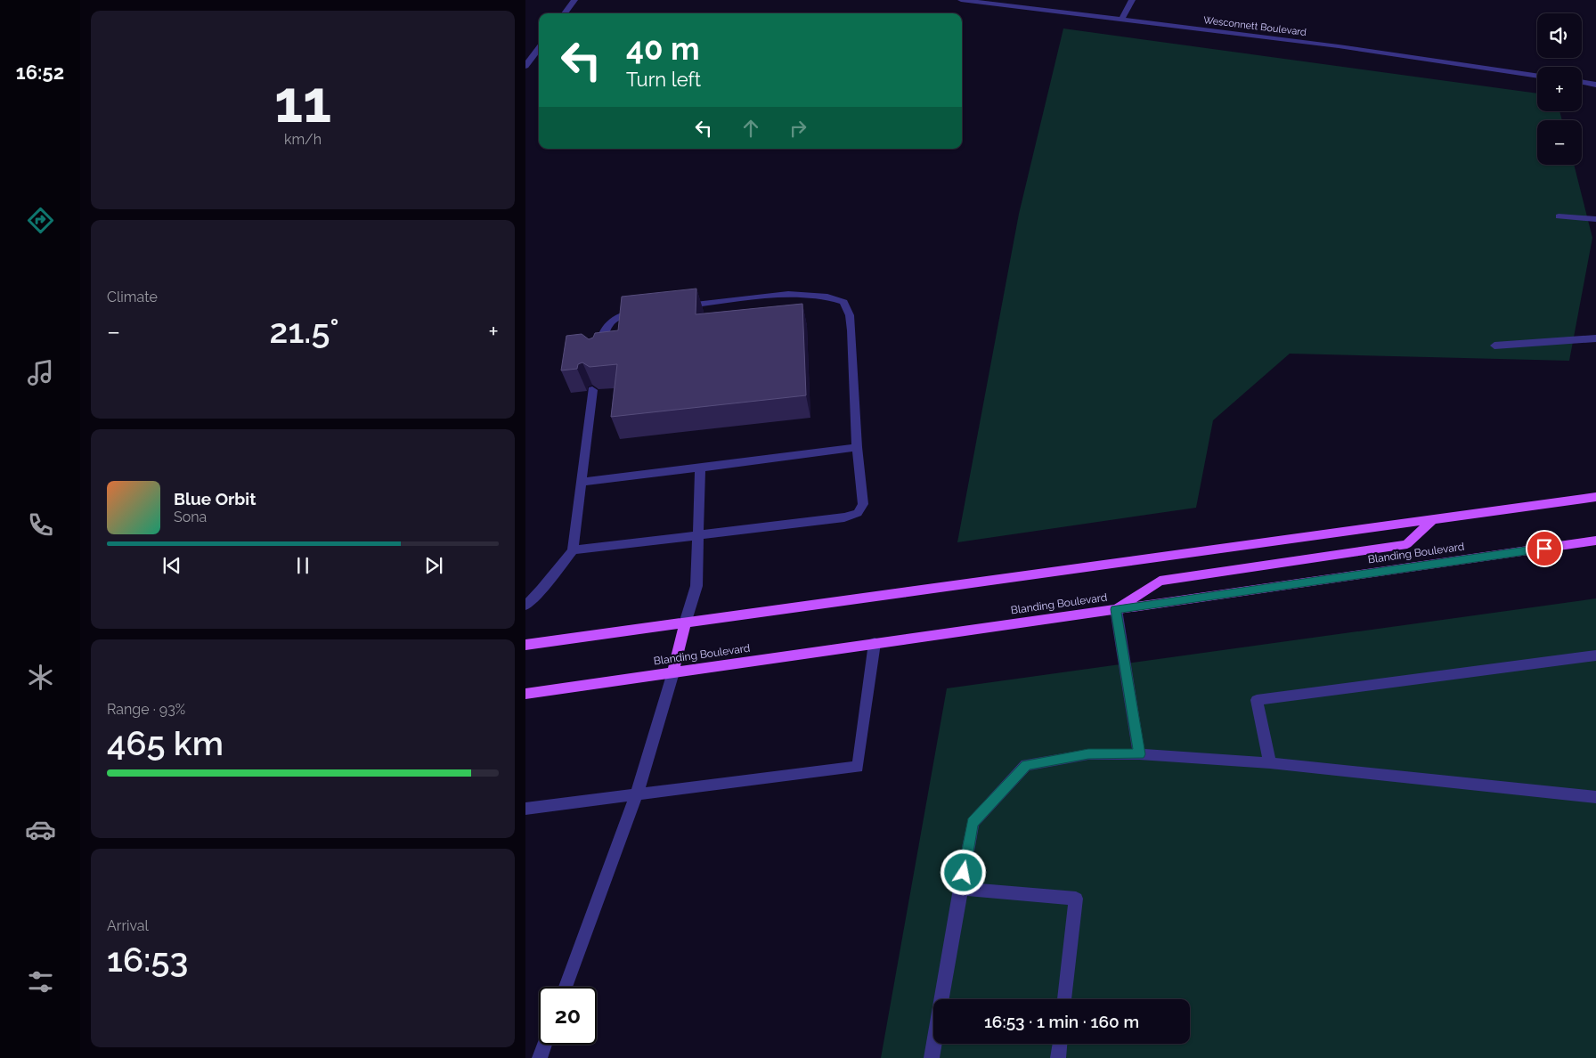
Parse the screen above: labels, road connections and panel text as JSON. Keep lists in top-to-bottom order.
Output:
{
  "streets": {
    "main road": ["Blanding Boulevard"],
    "street": ["Wesconnett Boulevard"]
  },
  "page": {
    "tabs": "16:52",
    "tile": [
      ["11", "km/h"],
      "Climate",
      ["Range · 93%", "465 km"],
      ["Arrival", "16:53"]
    ],
    "map_buttons": ["+", "−"],
    "turn": ["40 m", "Turn left"],
    "heat": ["−", "21.5°", "+"],
    "song": ["Blue Orbit", "Sona"],
    "limit": "20",
    "trip": "16:53 · 1 min · 160 m"
  }
}
